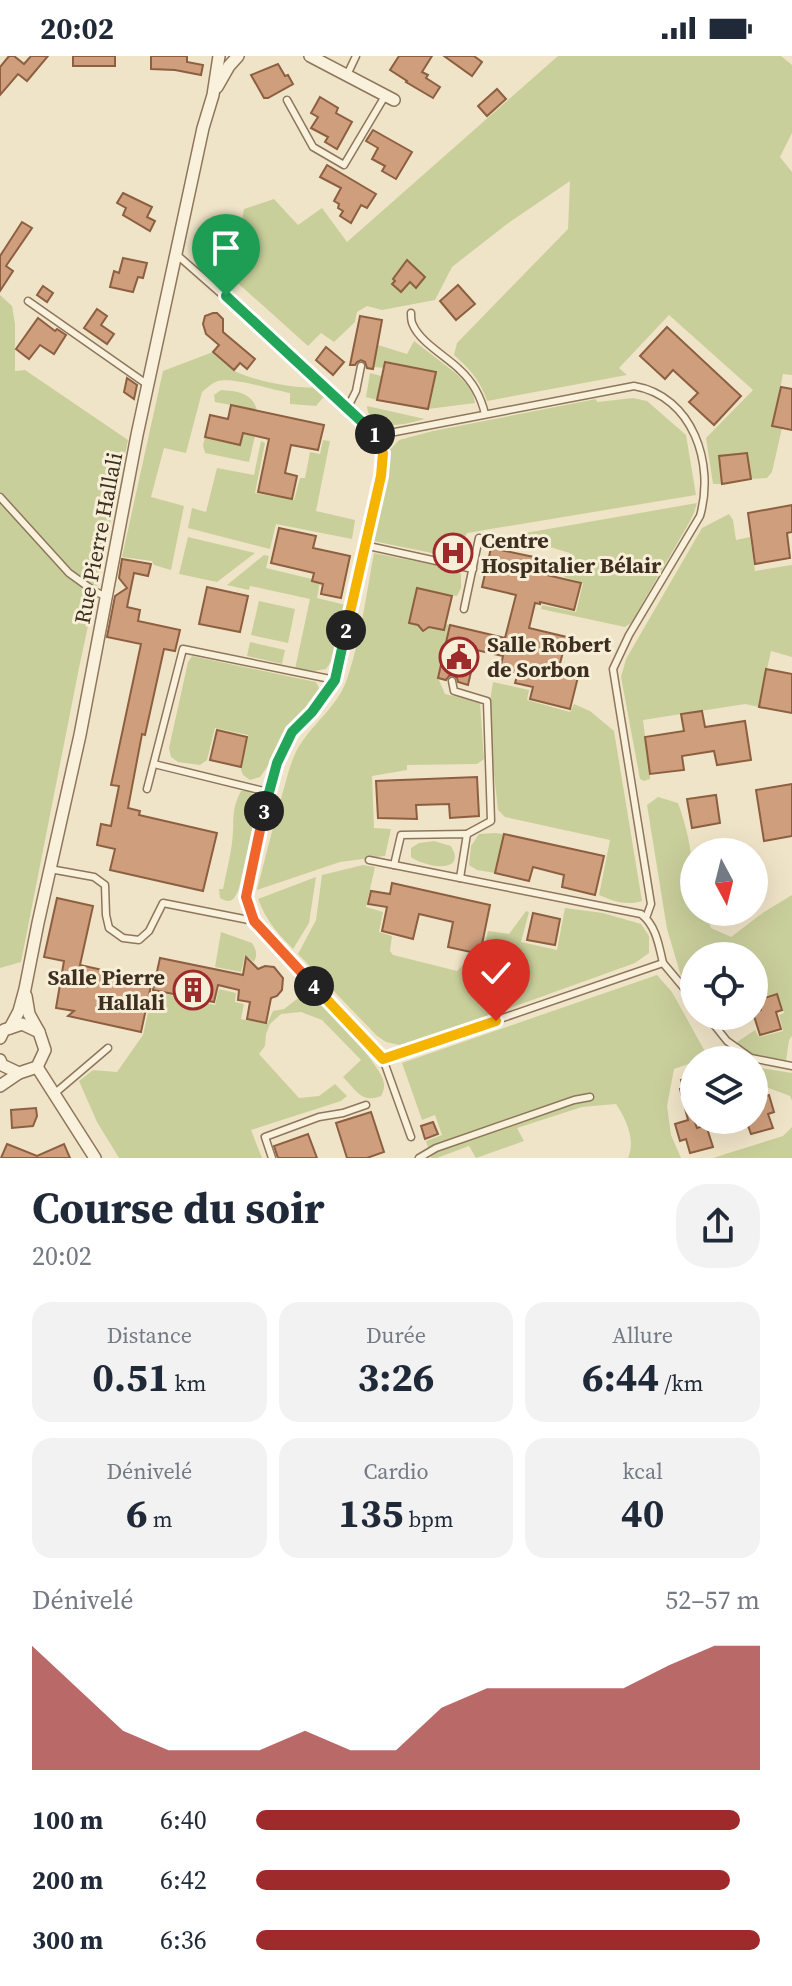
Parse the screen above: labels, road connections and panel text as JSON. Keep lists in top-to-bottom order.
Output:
{
  "streets": {
    "street": ["Rue Pierre Hallali"]
  },
  "places": {
    "hospital": ["Centre Hospitalier Bélair"],
    "public building": ["Salle Robert de Sorbon"],
    "building": ["Salle Pierre Hallali"]
  },
  "north": "bottom",
  "page": {
    "status": "20:02",
    "pins": [
      "1",
      "2",
      "3",
      "4"
    ],
    "heading": ["Course du soir", "20:02"],
    "stats": [
      ["Distance", "0.51 km"],
      ["Durée", "3:26"],
      ["Allure", "6:44 /km"],
      ["Dénivelé", "6 m"],
      ["Cardio", "135 bpm"],
      ["kcal", "40"]
    ],
    "chart": ["Dénivelé", "52–57 m"],
    "list": [
      {
        "name": "100 m",
        "note": "6:40"
      },
      {
        "name": "200 m",
        "note": "6:42"
      },
      {
        "name": "300 m",
        "note": "6:36"
      }
    ]
  }
}
